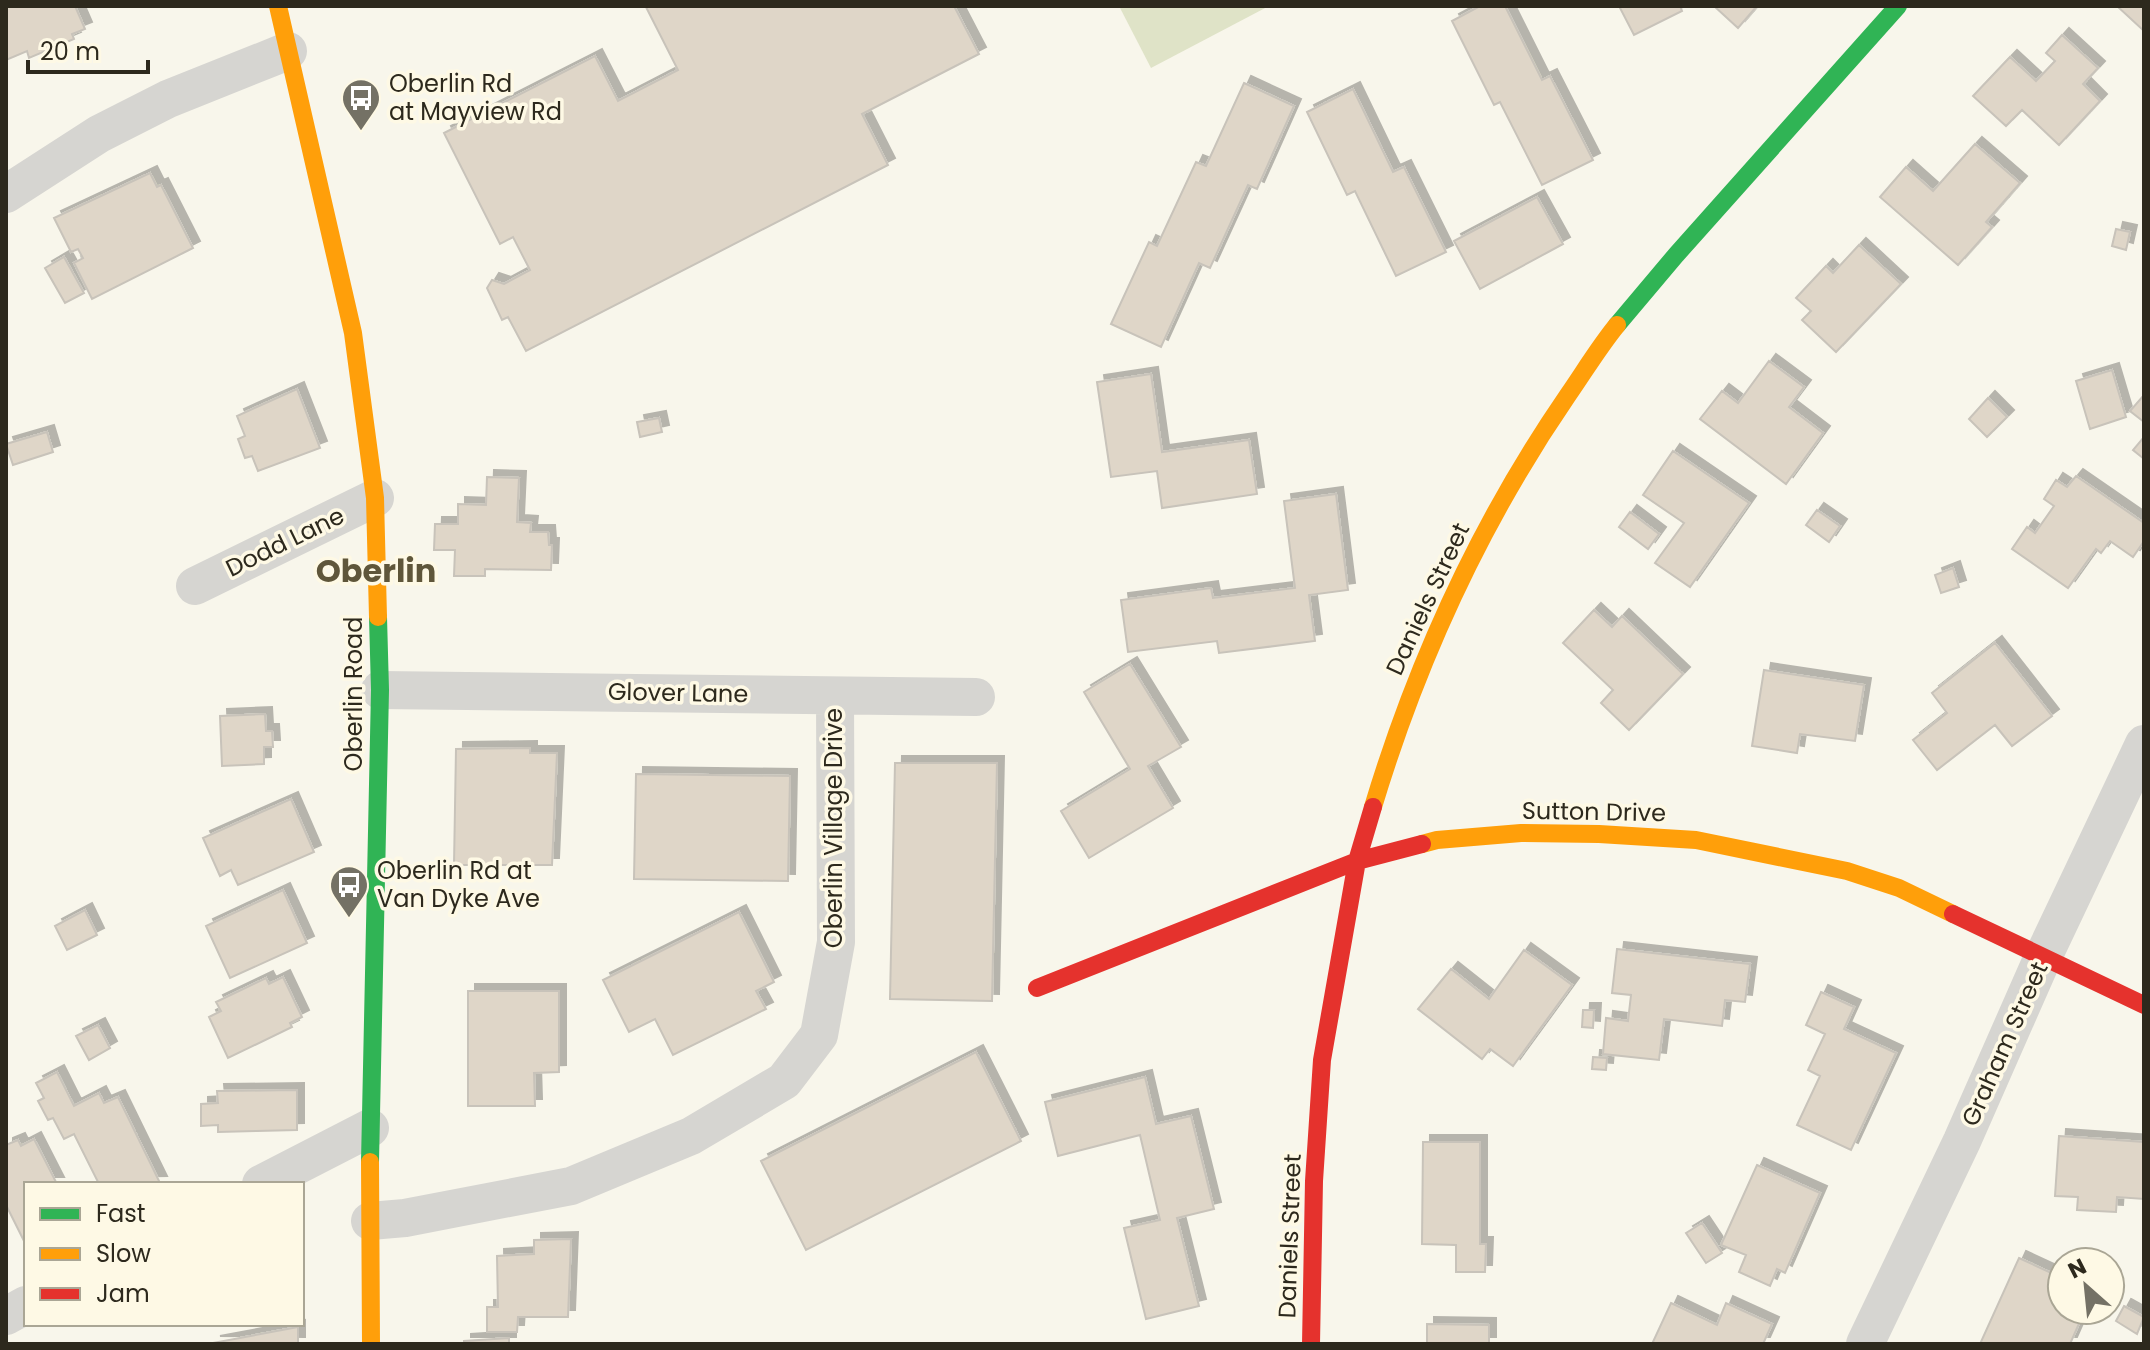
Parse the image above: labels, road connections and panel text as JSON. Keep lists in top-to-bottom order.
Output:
{
  "streets": {
    "street": [
      "Dodd Lane",
      "Daniels Street",
      "Glover Lane",
      "Oberlin Road",
      "Sutton Drive",
      "Oberlin Village Drive",
      "Graham Street"
    ]
  },
  "crossings": [
    ["Dodd Lane", "Oberlin Road"],
    ["Daniels Street", "Sutton Drive"],
    ["Glover Lane", "Oberlin Road"],
    ["Glover Lane", "Oberlin Village Drive"],
    ["Oberlin Road", "Oberlin Village Drive"],
    ["Sutton Drive", "Graham Street"]
  ],
  "districts": ["Oberlin"],
  "places": {
    "bus stop": ["Oberlin Rd at Mayview Rd", "Oberlin Rd at Van Dyke Ave"]
  },
  "legend": ["Fast", "Slow", "Jam"],
  "scale_bar": "20 m",
  "north": "top left"
}
